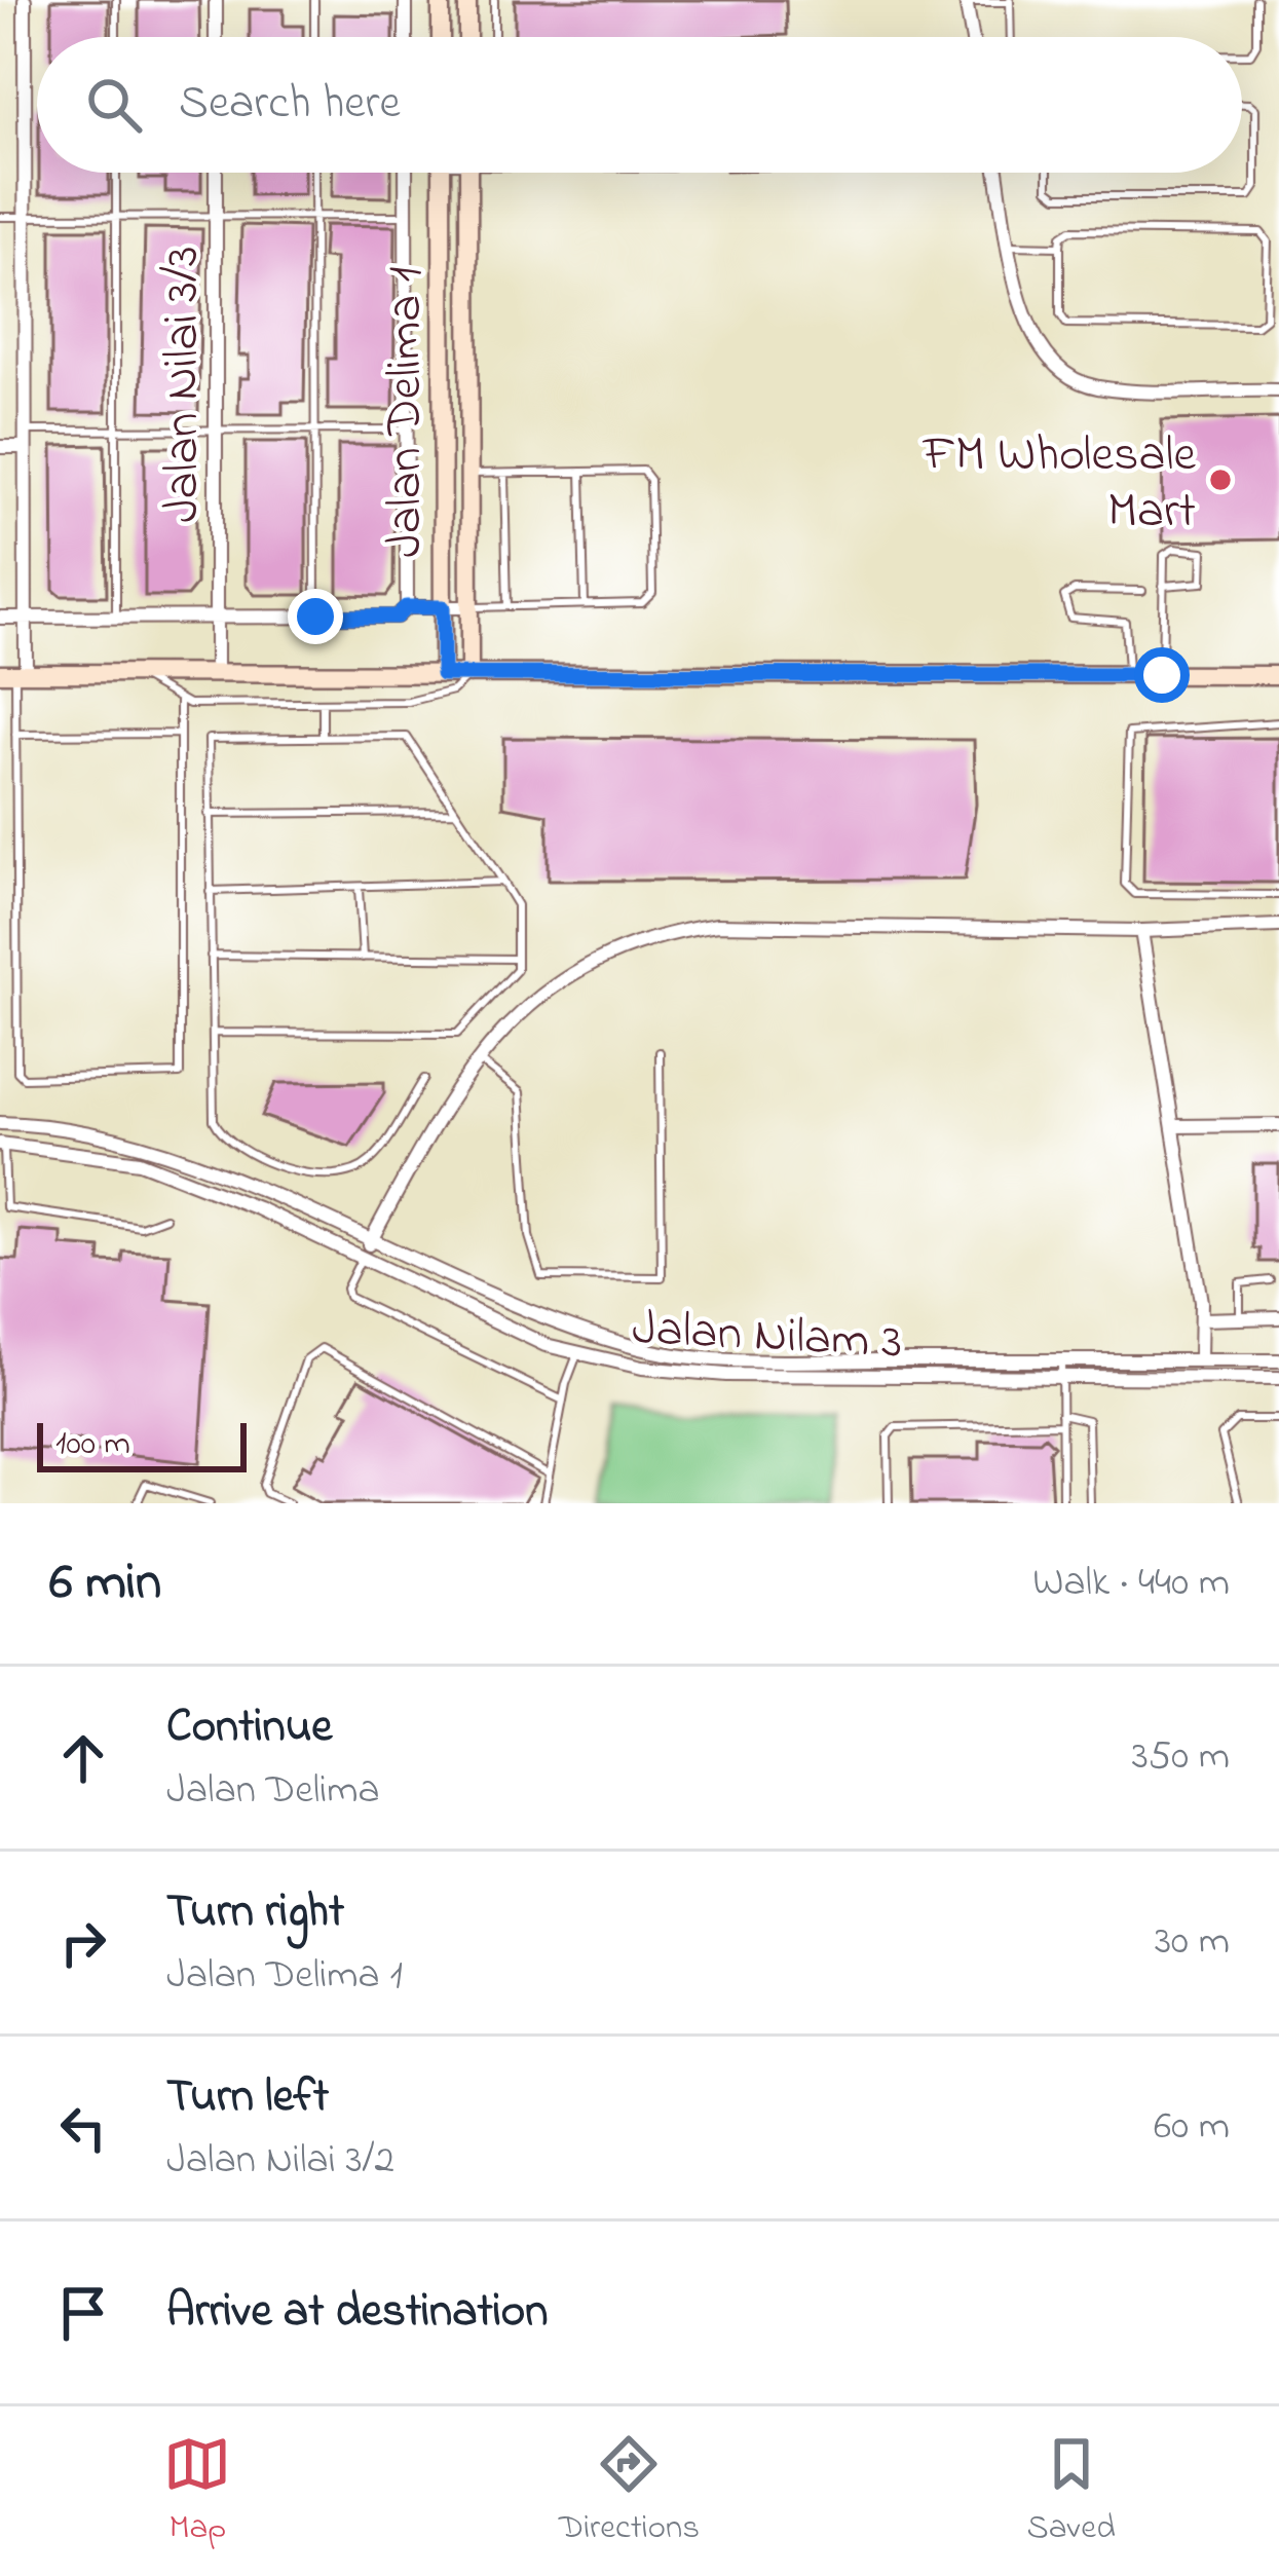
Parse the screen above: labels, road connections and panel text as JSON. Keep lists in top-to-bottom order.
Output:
{
  "streets": {
    "street": ["Jalan Nilai 3/3", "Jalan Delima 1", "Jalan Nilam 3"]
  },
  "places": ["FM Wholesale Mart"],
  "scale_bar": "100 m",
  "page": {
    "search": "Search here",
    "scale": "100 m",
    "heading": ["6 min", "Walk · 440 m"],
    "list": [
      ["Continue", "Jalan Delima", "350 m"],
      ["Turn right", "Jalan Delima 1", "30 m"],
      ["Turn left", "Jalan Nilai 3/2", "60 m"],
      "Arrive at destination"
    ],
    "nav": ["Map", "Directions", "Saved"]
  }
}
